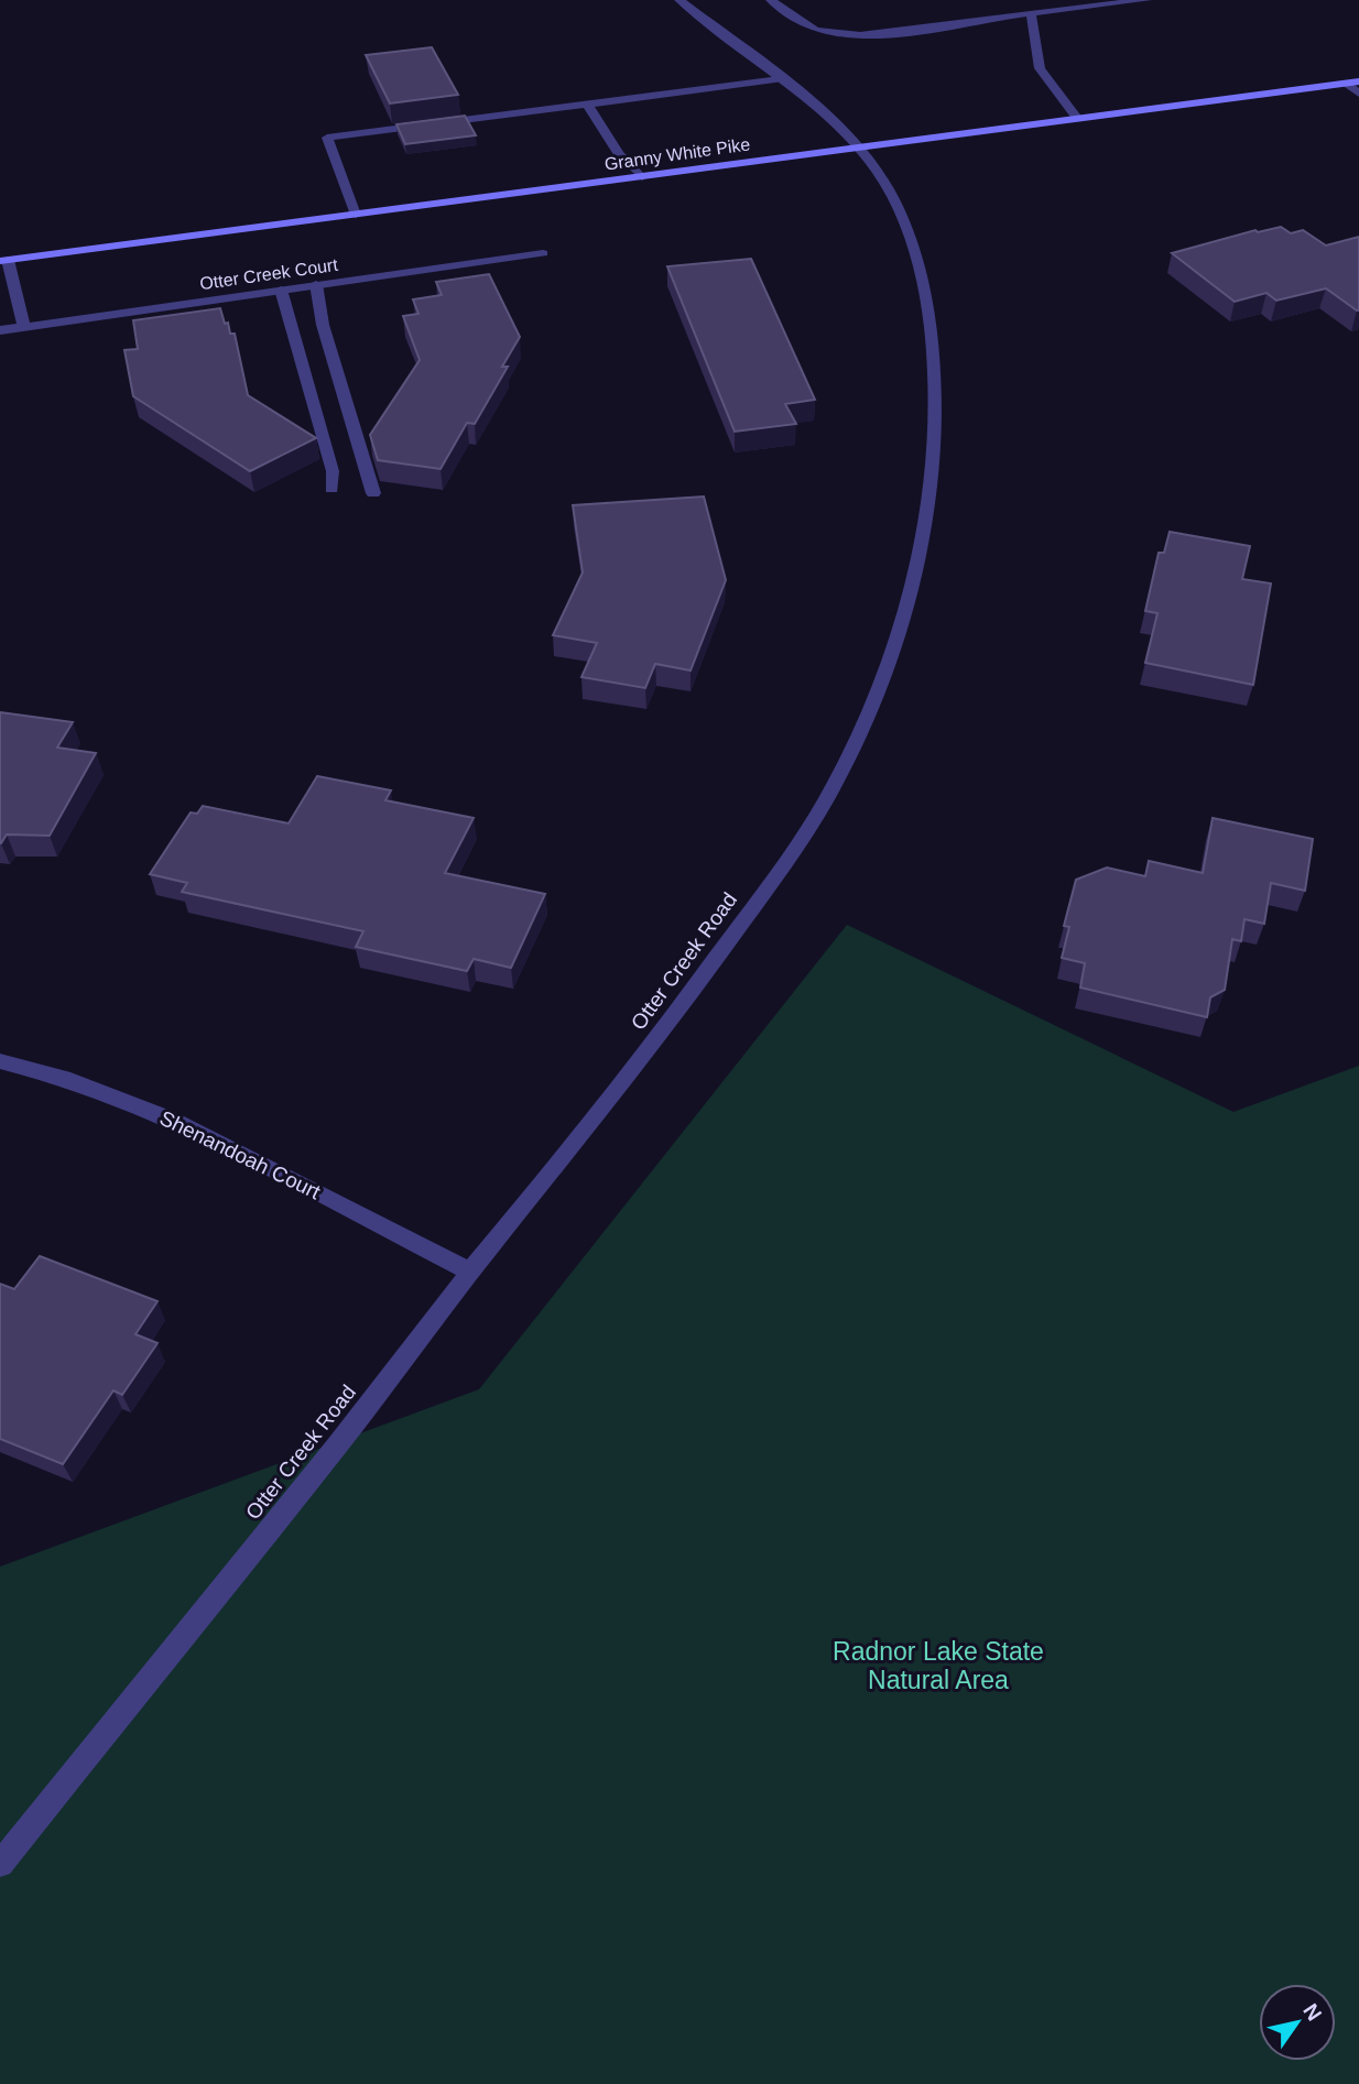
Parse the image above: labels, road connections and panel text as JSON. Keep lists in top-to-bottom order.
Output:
{
  "streets": {
    "main road": ["Granny White Pike"],
    "street": ["Otter Creek Court", "Otter Creek Road", "Shenandoah Court"]
  },
  "crossings": [
    ["Granny White Pike", "Otter Creek Road"],
    ["Otter Creek Road", "Shenandoah Court"]
  ],
  "parks": ["Radnor Lake State Natural Area"],
  "north": "top right"
}
